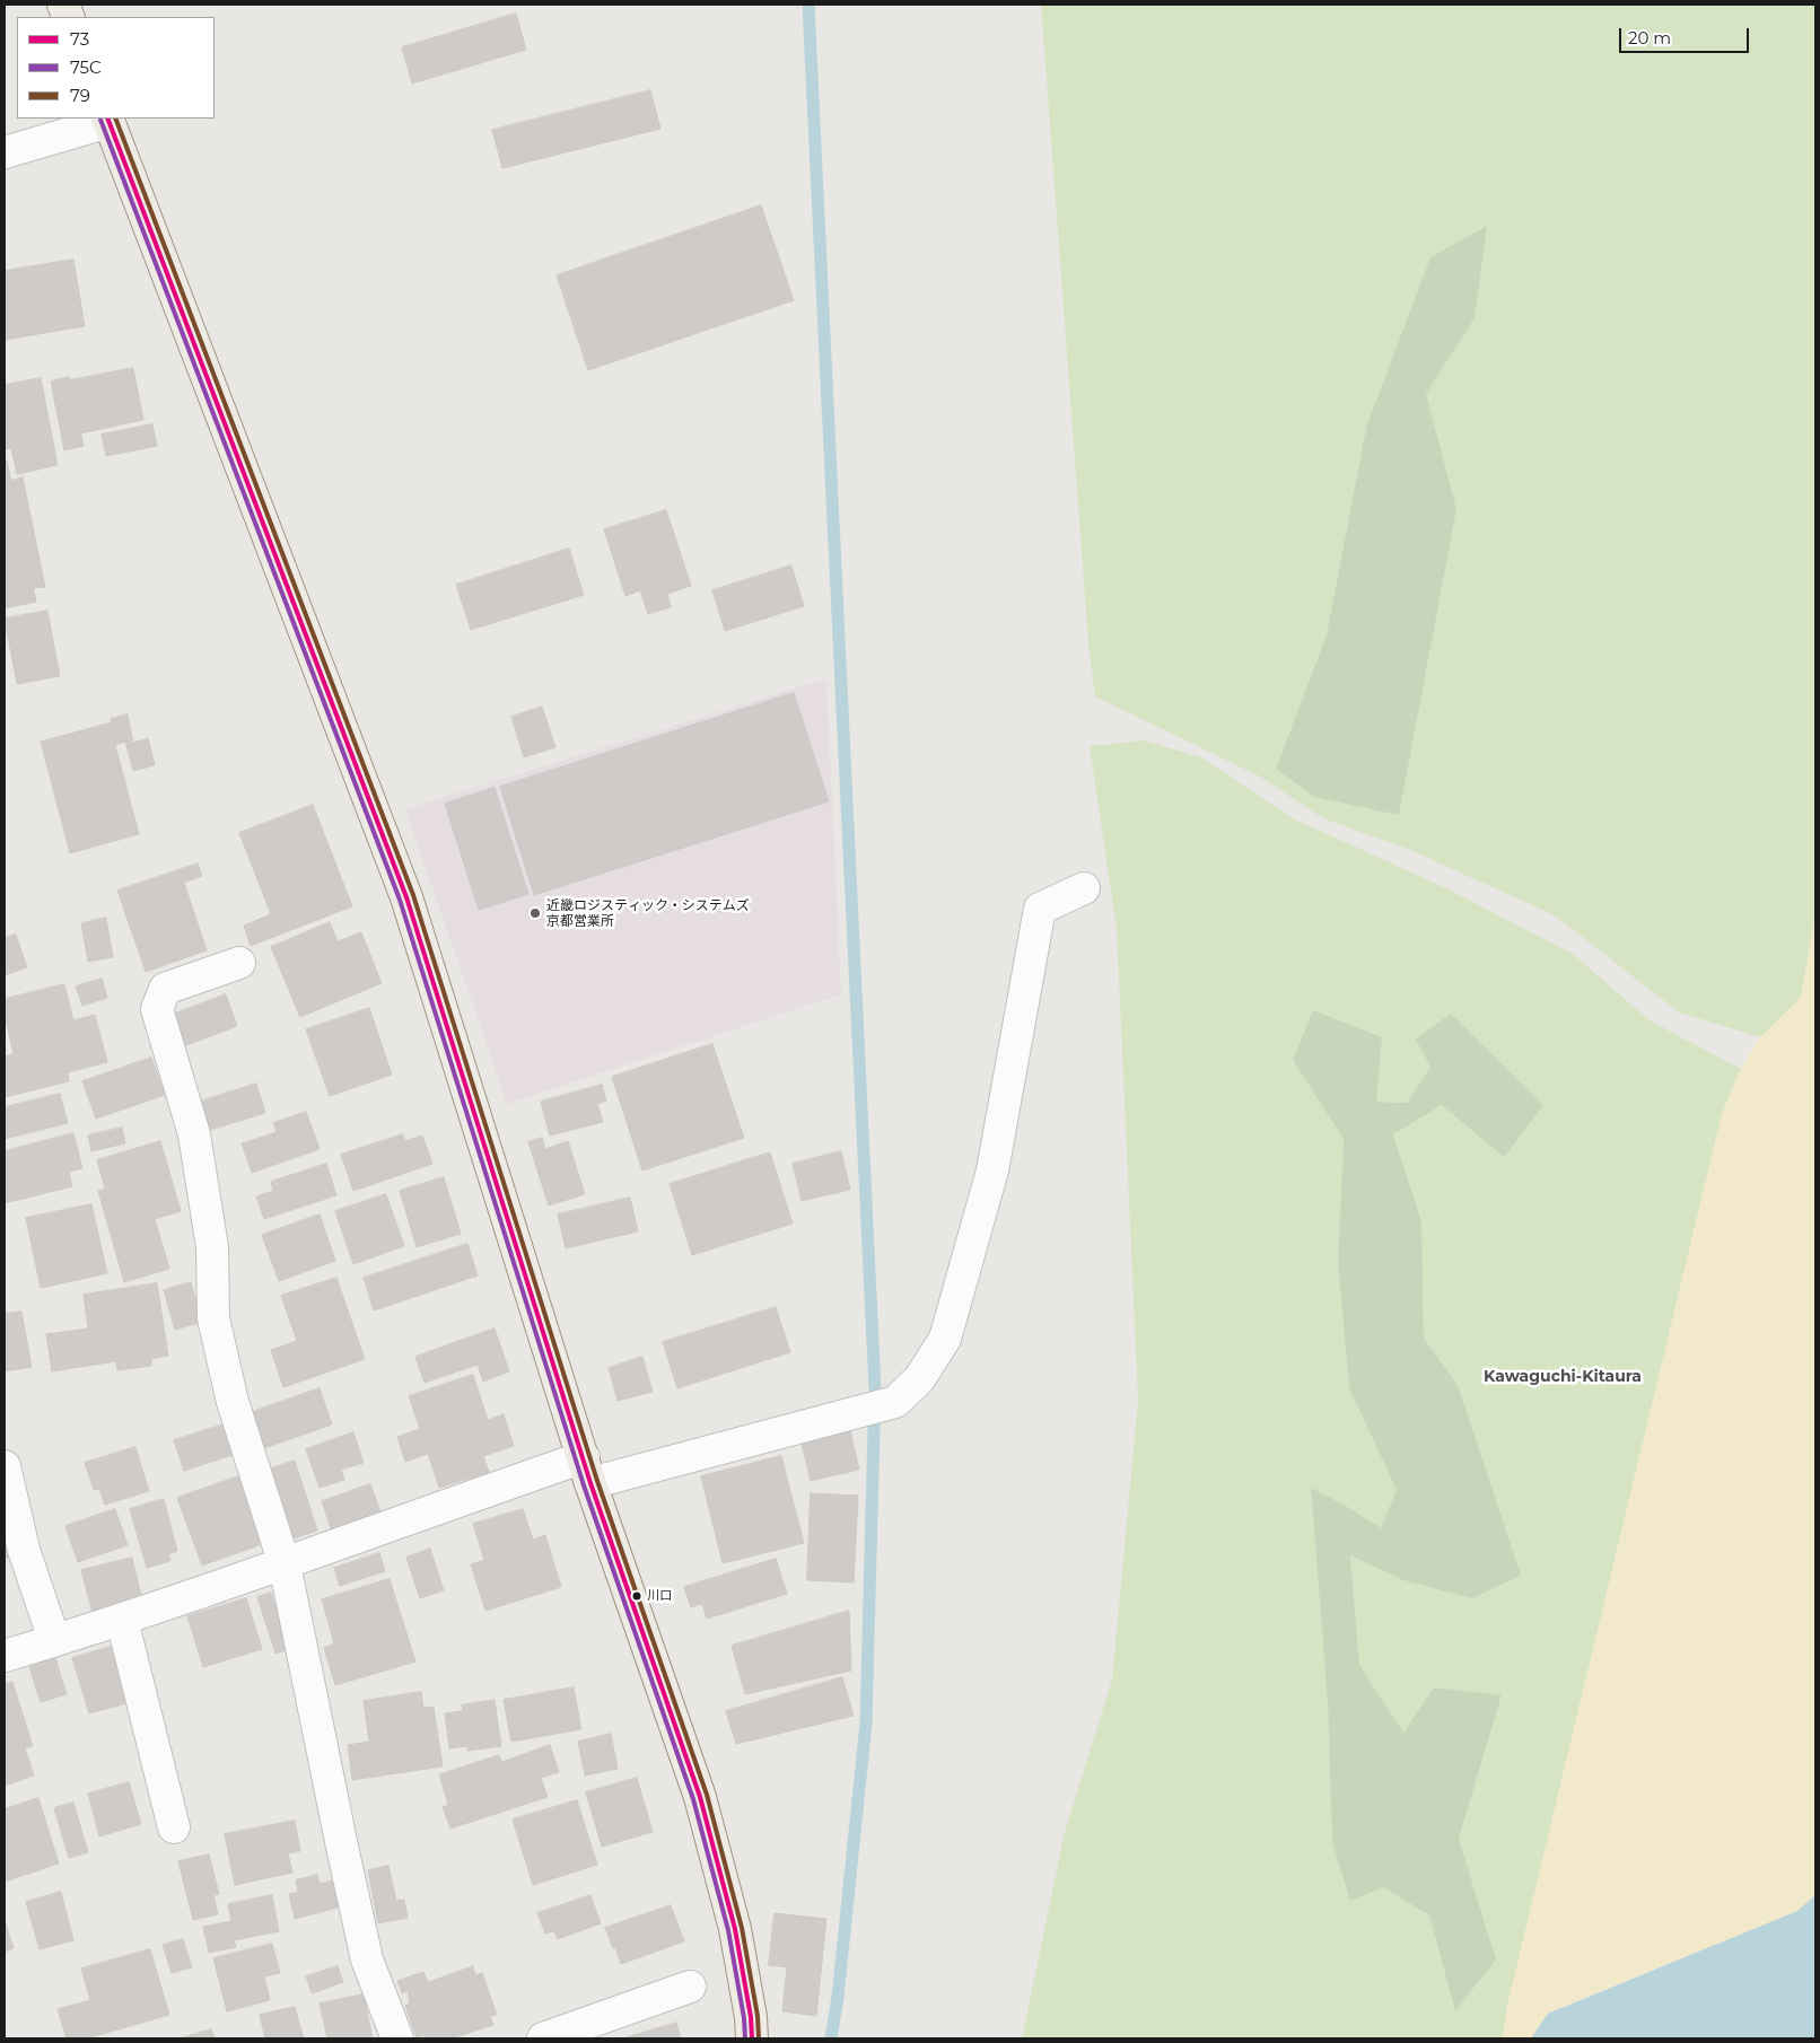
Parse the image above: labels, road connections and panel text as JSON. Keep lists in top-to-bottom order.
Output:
{
  "districts": ["Kawaguchi-Kitaura"],
  "places": ["近畿ロジスティック・システムズ 京都営業所", "川口"],
  "lines": ["transit line 73", "transit line 79", "transit line 75C"],
  "legend": ["73", "75C", "79"],
  "scale_bar": "20 m"
}
